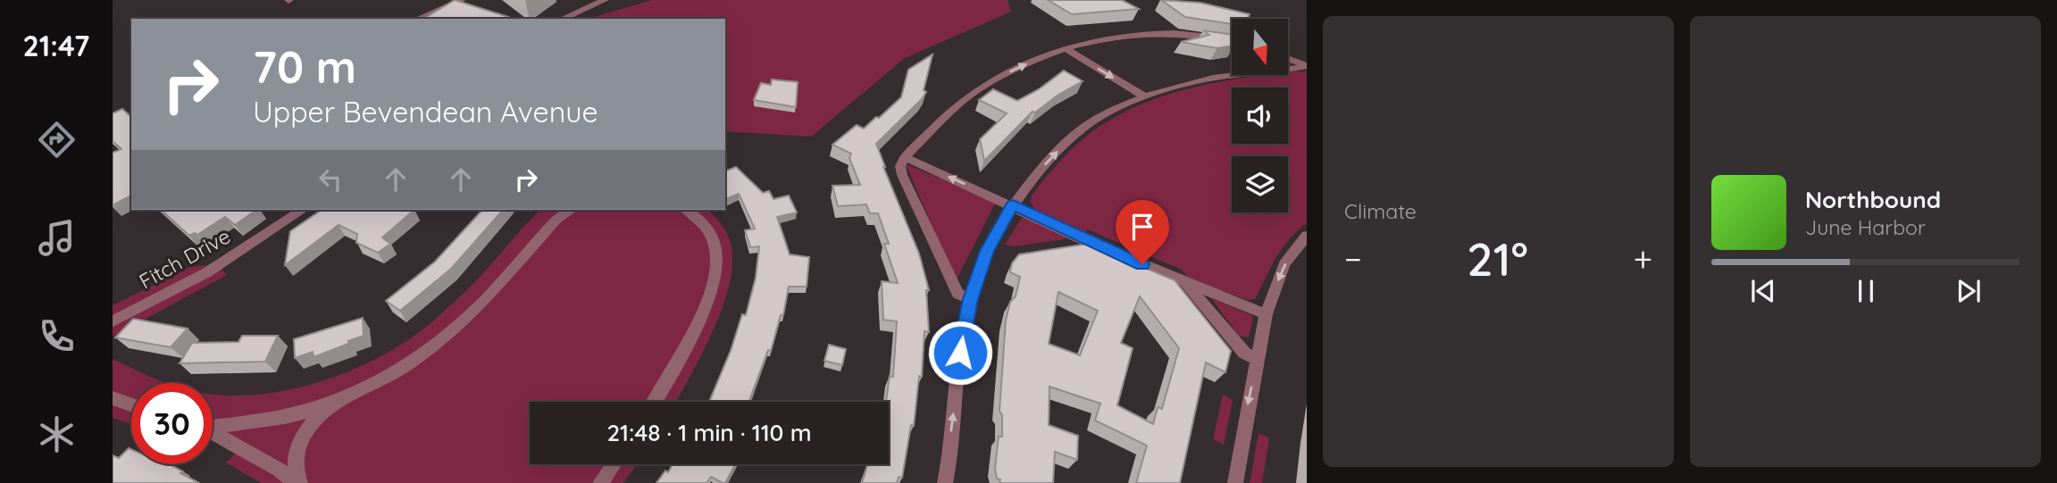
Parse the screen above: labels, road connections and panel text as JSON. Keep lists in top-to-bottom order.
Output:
{
  "streets": {
    "street": ["Fitch Drive"]
  },
  "north": "bottom",
  "page": {
    "tabs": "21:47",
    "tile": "Climate",
    "turn": ["70 m", "Upper Bevendean Avenue"],
    "song": ["Northbound", "June Harbor"],
    "heat": ["−", "21°", "+"],
    "limit": "30",
    "trip": "21:48 · 1 min · 110 m"
  }
}
